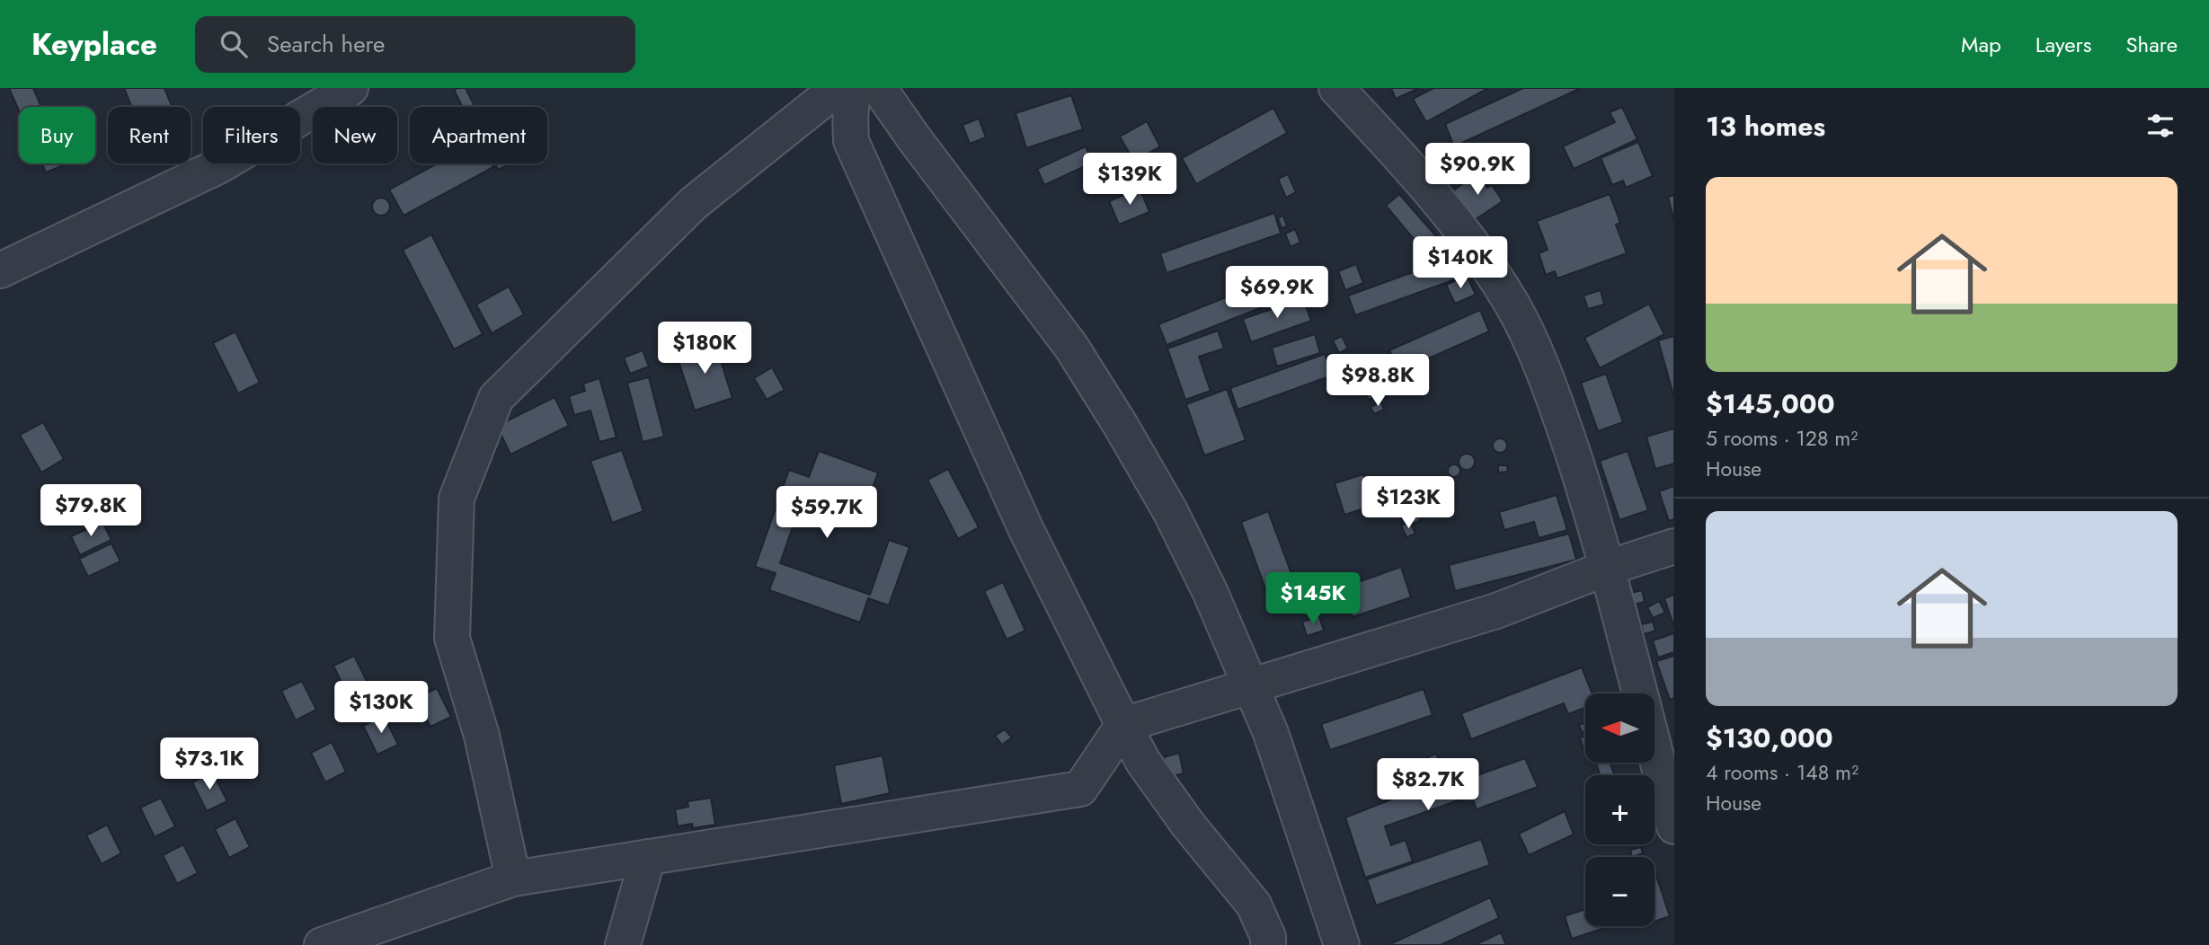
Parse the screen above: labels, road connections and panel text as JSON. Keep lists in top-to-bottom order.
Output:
{
  "north": "left",
  "page": {
    "header": "Keyplace",
    "search": "Search here",
    "nav": ["Map", "Layers", "Share"],
    "heading": "13 homes",
    "chip": [
      "Buy",
      "Rent",
      "Filters",
      "New",
      "Apartment"
    ],
    "price": [
      "$90.9K",
      "$139K",
      "$140K",
      "$69.9K",
      "$180K",
      "$98.8K",
      "$123K",
      "$79.8K",
      "$59.7K",
      "$145K",
      "$130K",
      "$73.1K",
      "$82.7K"
    ],
    "list": [
      {
        "name": "$145,000",
        "note": "5 rooms · 128 m² · House"
      },
      {
        "name": "$130,000",
        "note": "4 rooms · 148 m² · House"
      }
    ],
    "map_buttons": ["+", "−"]
  }
}
